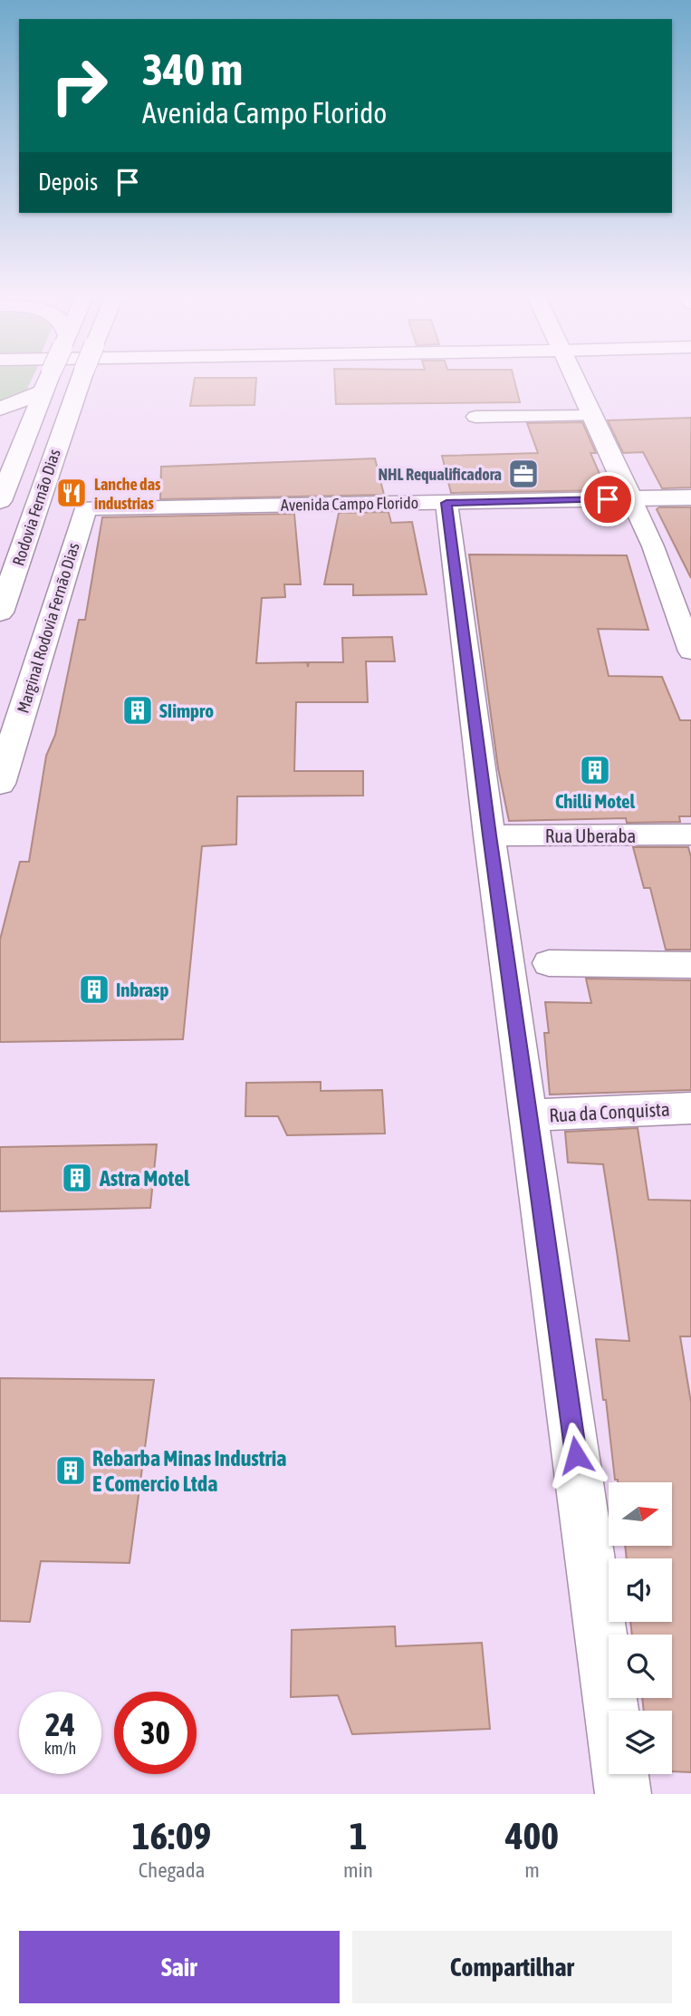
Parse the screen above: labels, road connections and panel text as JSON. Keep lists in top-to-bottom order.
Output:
{
  "streets": {
    "main road": ["Avenida Campo Florido", "Rodovia Fernão Dias", "Marginal Rodovia Fernão Dias"],
    "street": ["Rua Uberaba", "Rua da Conquista"]
  },
  "crossings": [
    ["Avenida Campo Florido", "Marginal Rodovia Fernão Dias"]
  ],
  "places": {
    "office": ["NHL Requalificadora"],
    "restaurant": ["Lanche das industrias"],
    "building": [
      "SIimpro",
      "Chilli Motel",
      "Inbrasp",
      "Astra Motel",
      "Rebarba Minas Industria E Comercio Ltda"
    ]
  },
  "north": "right",
  "page": {
    "turn": ["340 m", "Avenida Campo Florido"],
    "then": "Depois",
    "speed": "24 km/h",
    "limit": "30",
    "eta": [
      "16:09",
      "Chegada",
      "1",
      "min",
      "400",
      "m"
    ],
    "buttons": ["Sair", "Compartilhar"]
  }
}
